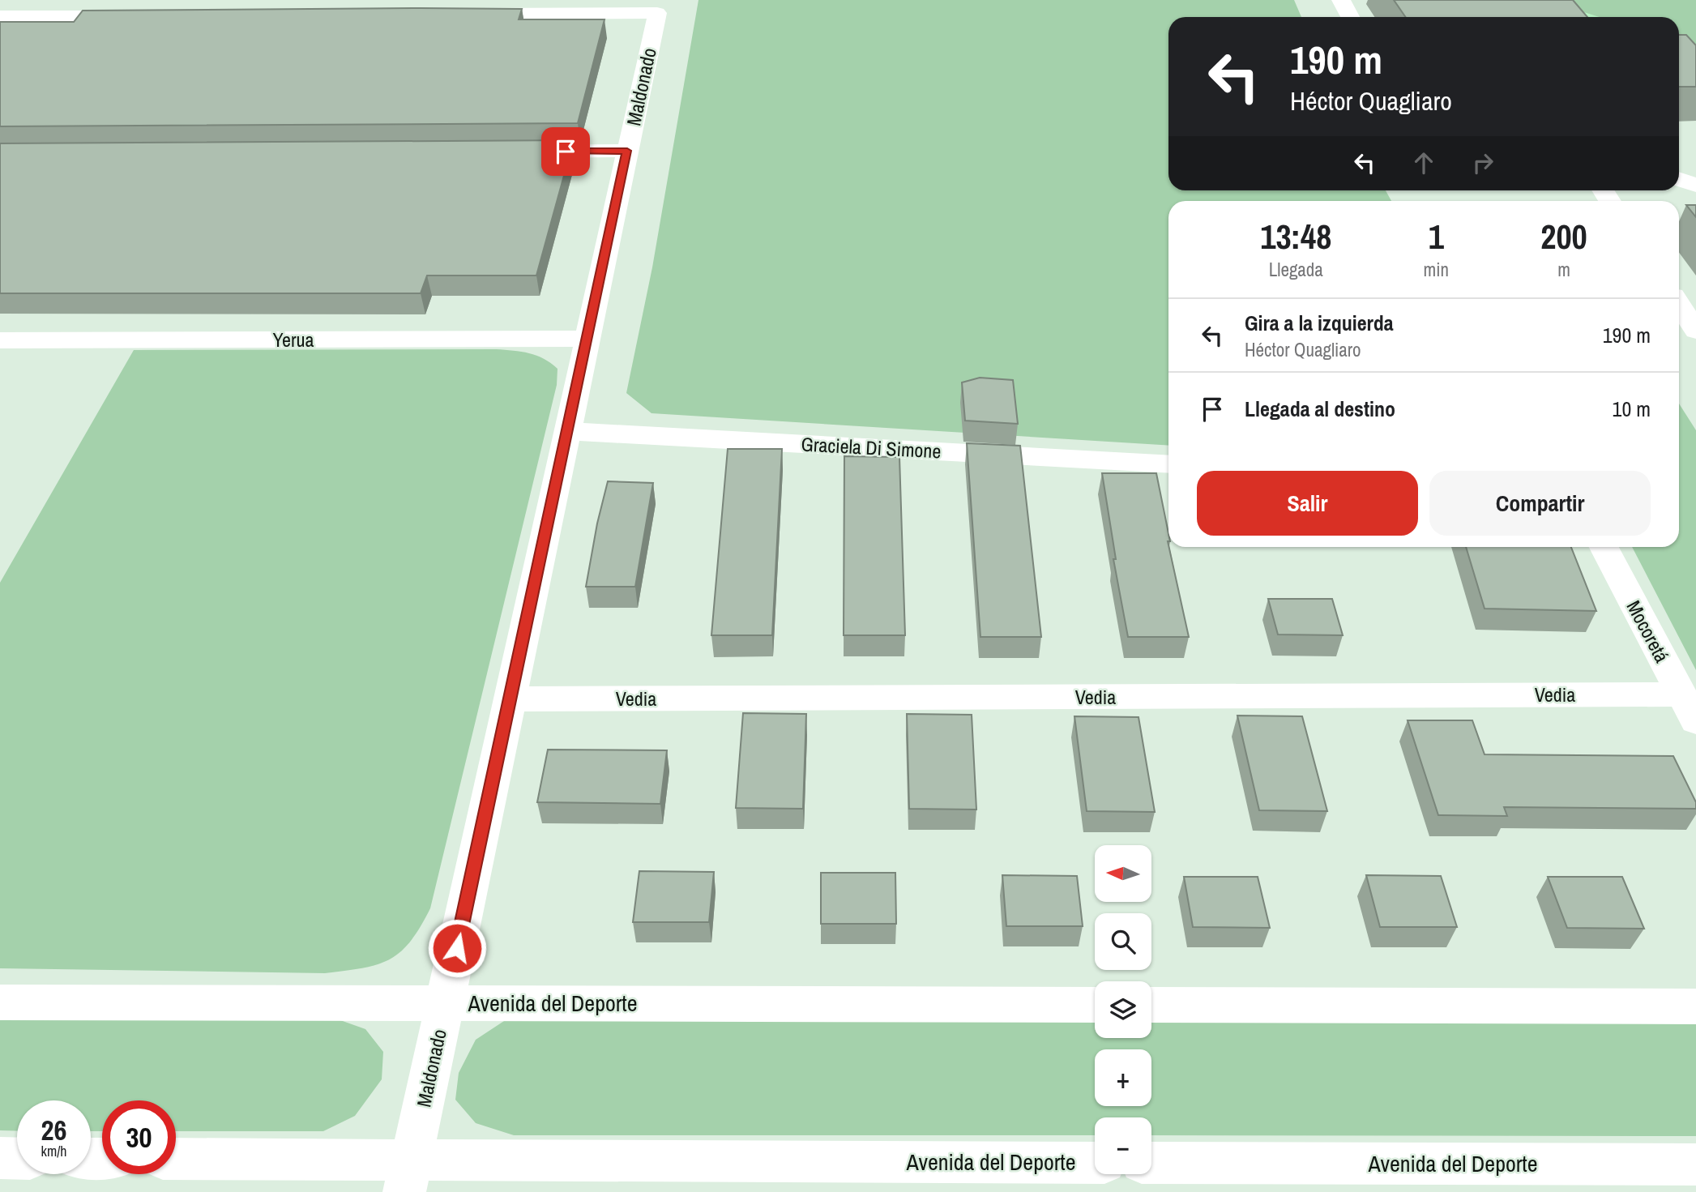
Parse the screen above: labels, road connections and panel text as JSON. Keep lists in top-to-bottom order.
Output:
{
  "streets": {
    "street": [
      "Maldonado",
      "Yerua",
      "Graciela Di Simone",
      "Mocoretá",
      "Vedia",
      "Avenida del Deporte"
    ]
  },
  "crossings": [
    ["Maldonado", "Yerua"],
    ["Maldonado", "Graciela Di Simone"],
    ["Maldonado", "Vedia"],
    ["Maldonado", "Avenida del Deporte"],
    ["Mocoretá", "Vedia"]
  ],
  "north": "left",
  "page": {
    "turn": ["190 m", "Héctor Quagliaro"],
    "eta": [
      "13:48",
      "Llegada",
      "1",
      "min",
      "200",
      "m"
    ],
    "list": [
      {
        "name": "Gira a la izquierda",
        "note": "Héctor Quagliaro",
        "value": "190 m"
      },
      {
        "name": "Llegada al destino",
        "value": "10 m"
      }
    ],
    "buttons": ["Salir", "Compartir"],
    "map_buttons": ["+", "−"],
    "speed": "26 km/h",
    "limit": "30"
  }
}
